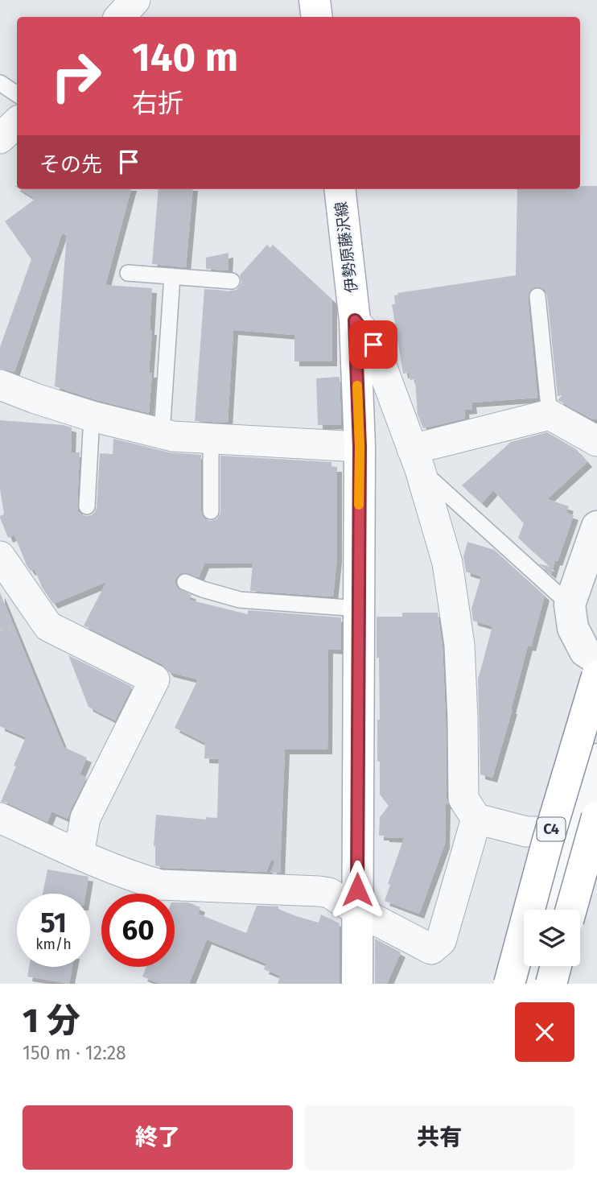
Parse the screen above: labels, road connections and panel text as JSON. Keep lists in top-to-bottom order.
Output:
{
  "streets": {
    "main road": ["伊勢原藤沢線", "C4"]
  },
  "page": {
    "turn": ["140 m", "右折"],
    "then": "その先",
    "speed": "51 km/h",
    "limit": "60",
    "heading": ["1 分", "150 m · 12:28"],
    "buttons": ["終了", "共有"]
  }
}
